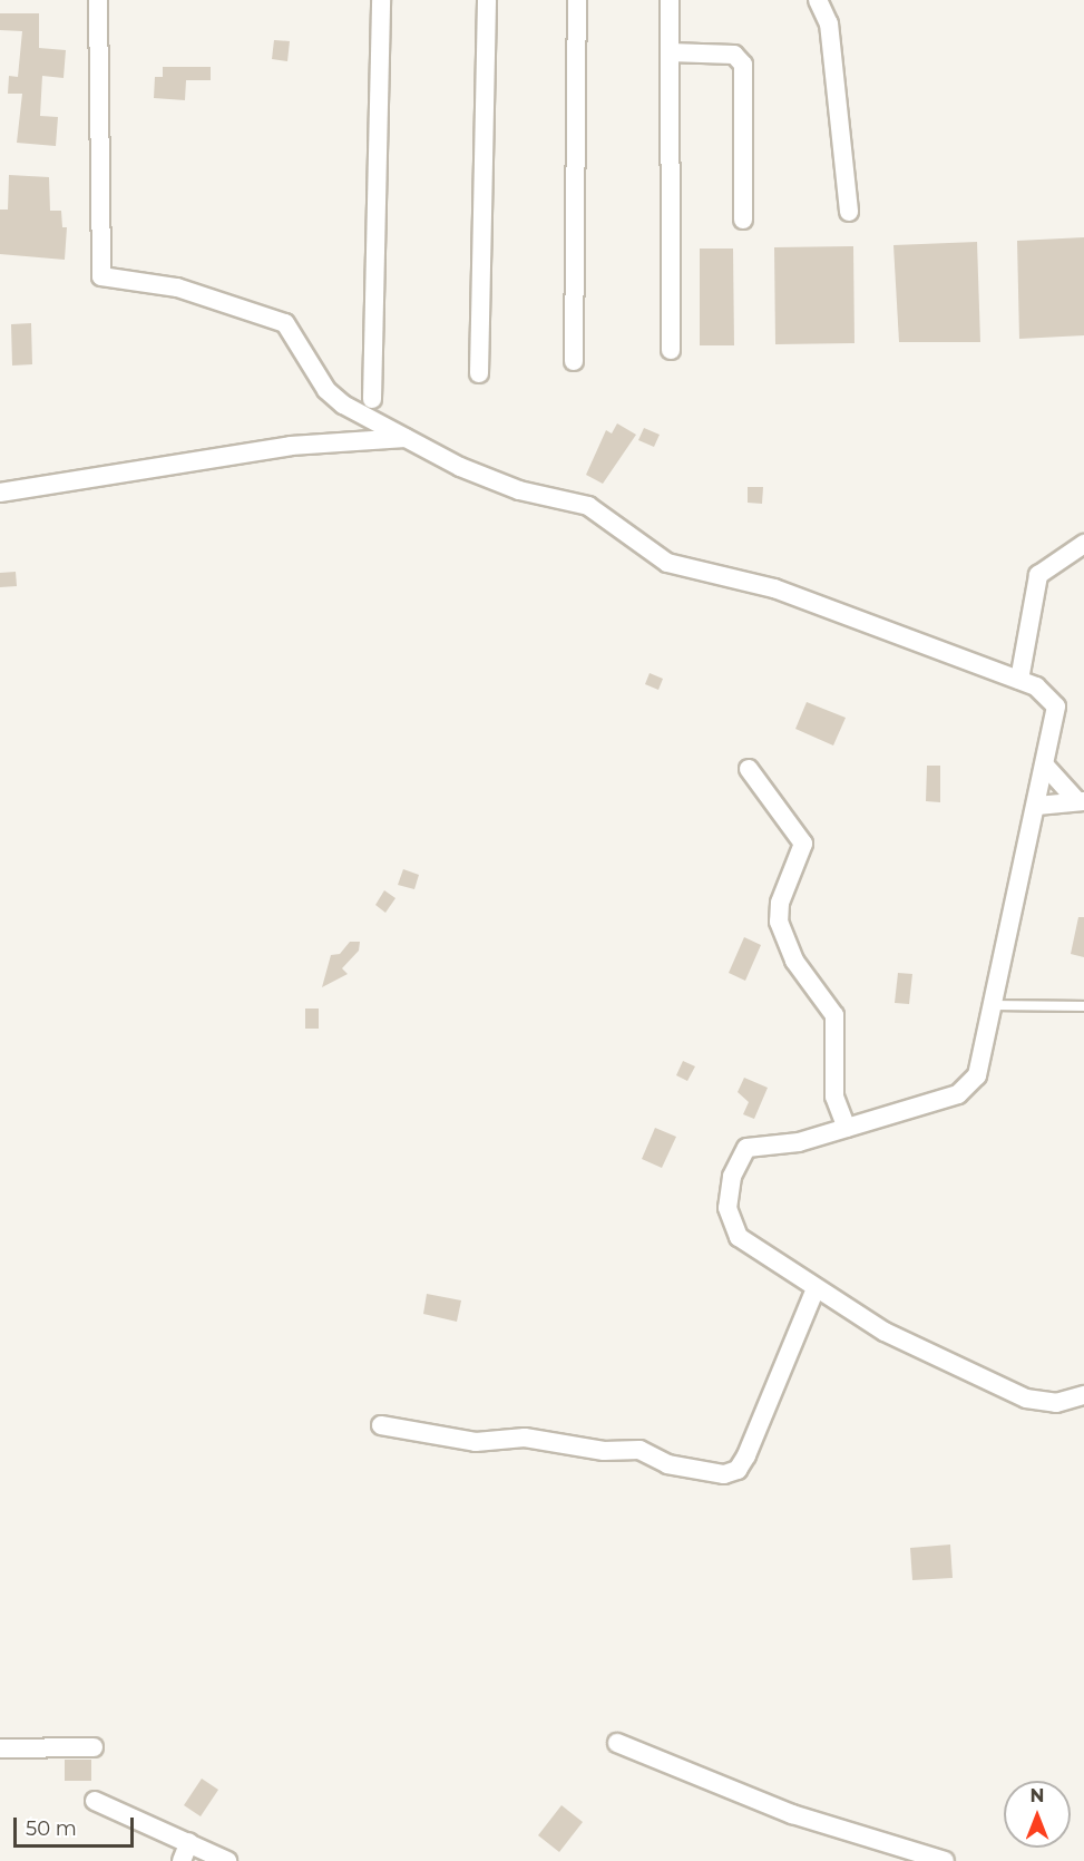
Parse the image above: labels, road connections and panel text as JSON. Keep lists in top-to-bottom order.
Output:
{
  "scale_bar": "50 m",
  "north": "top"
}
